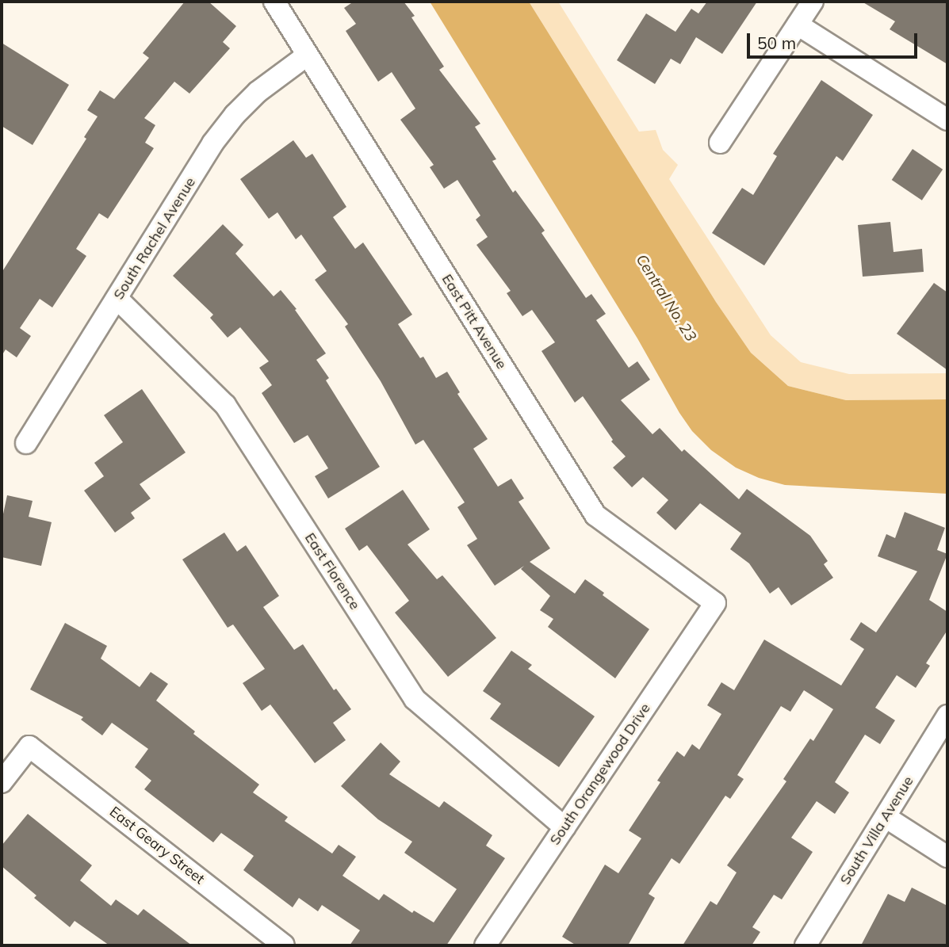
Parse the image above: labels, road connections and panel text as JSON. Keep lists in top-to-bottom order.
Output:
{
  "streets": {
    "street": [
      "South Rachel Avenue",
      "East Pitt Avenue",
      "East Florence",
      "South Orangewood Drive",
      "South Villa Avenue",
      "East Geary Street"
    ]
  },
  "crossings": [
    ["South Rachel Avenue", "East Pitt Avenue"],
    ["South Rachel Avenue", "East Florence"],
    ["East Pitt Avenue", "South Orangewood Drive"],
    ["East Florence", "South Orangewood Drive"]
  ],
  "water": ["Central No. 23"],
  "scale_bar": "50 m"
}
